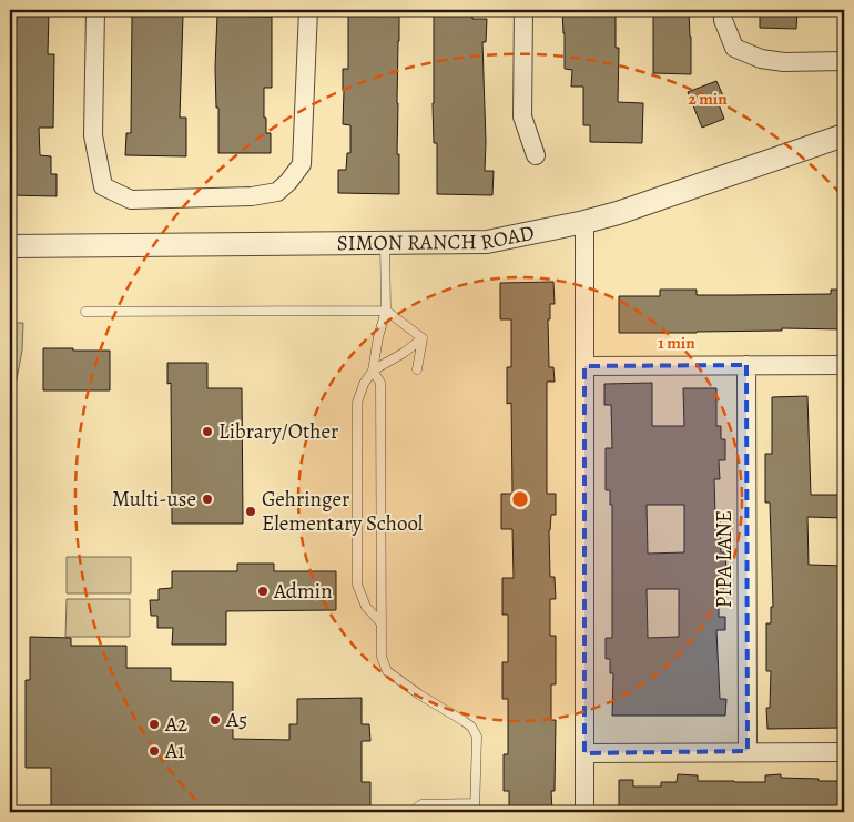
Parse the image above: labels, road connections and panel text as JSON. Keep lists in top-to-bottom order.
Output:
{
  "streets": {
    "street": ["SIMON RANCH ROAD", "PIPA LANE"]
  },
  "places": [
    "Library/Other",
    "Multi-use",
    "Gehringer Elementary School",
    "Admin",
    "A5",
    "A2",
    "A1"
  ],
  "rings": ["2 min", "1 min"]
}
